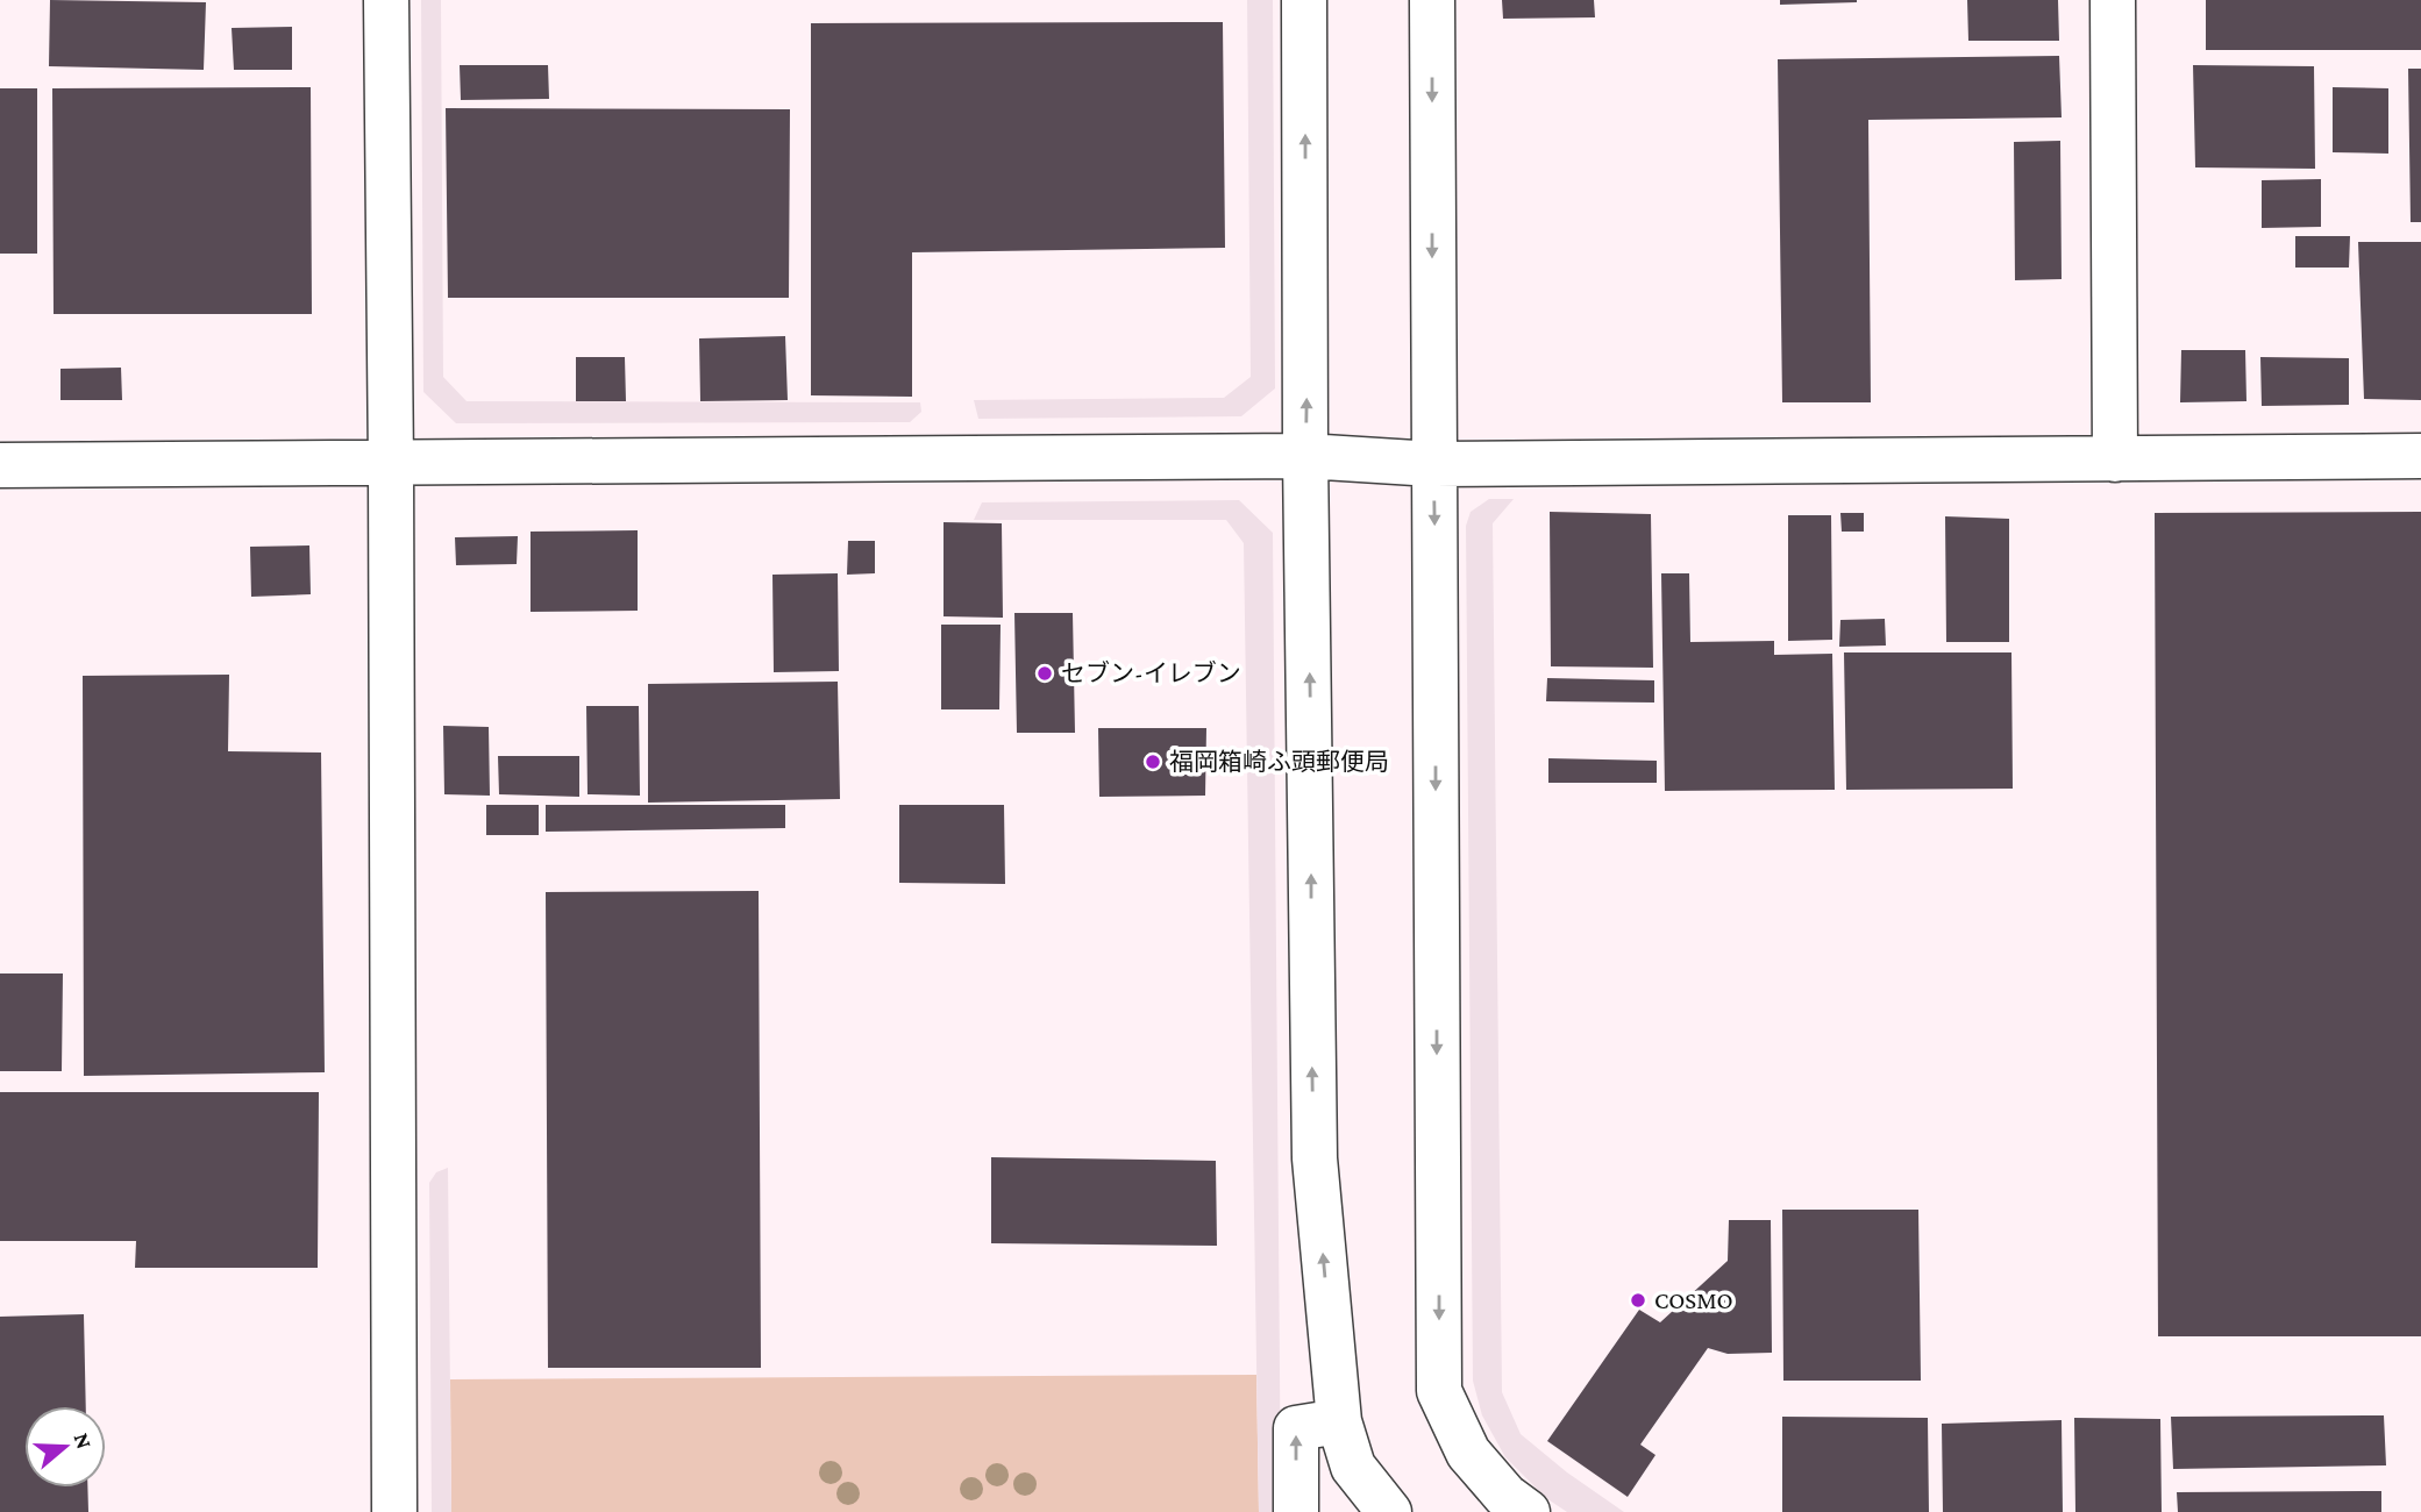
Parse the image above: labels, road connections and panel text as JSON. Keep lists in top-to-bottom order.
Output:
{
  "places": ["セブン-イレブン", "福岡箱崎ふ頭郵便局", "COSMO"],
  "north": "right"
}
